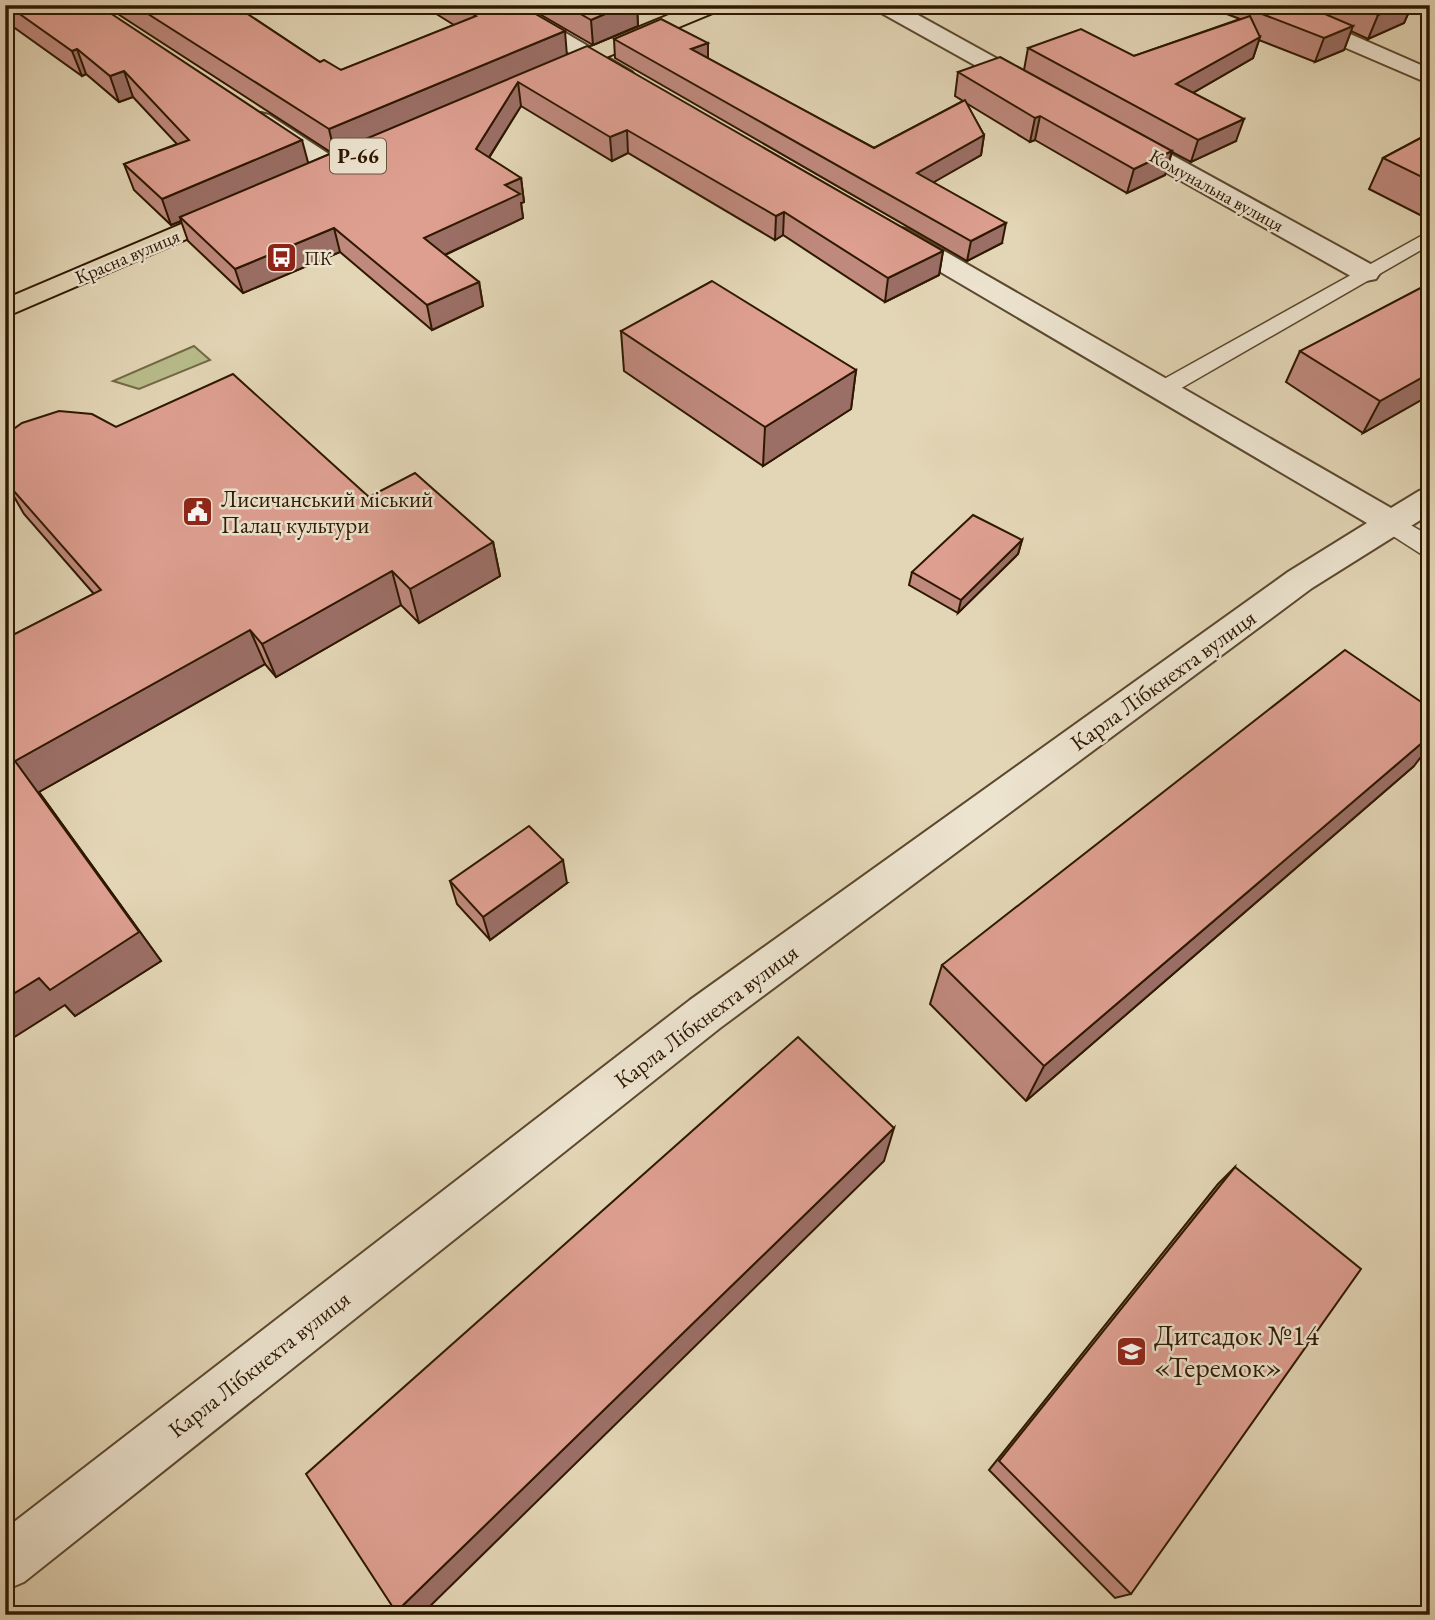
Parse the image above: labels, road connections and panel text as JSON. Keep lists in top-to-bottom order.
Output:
{
  "streets": {
    "main road": ["Р-66", "Красна вулиця"],
    "street": ["Комунальна вулиця", "Карла Лібкнехта вулиця"]
  },
  "places": {
    "bus stop": ["ПК"],
    "public building": ["Лисичанський міський Палац культури"],
    "school or university": ["Дитсадок №14 «Теремок»"]
  }
}
